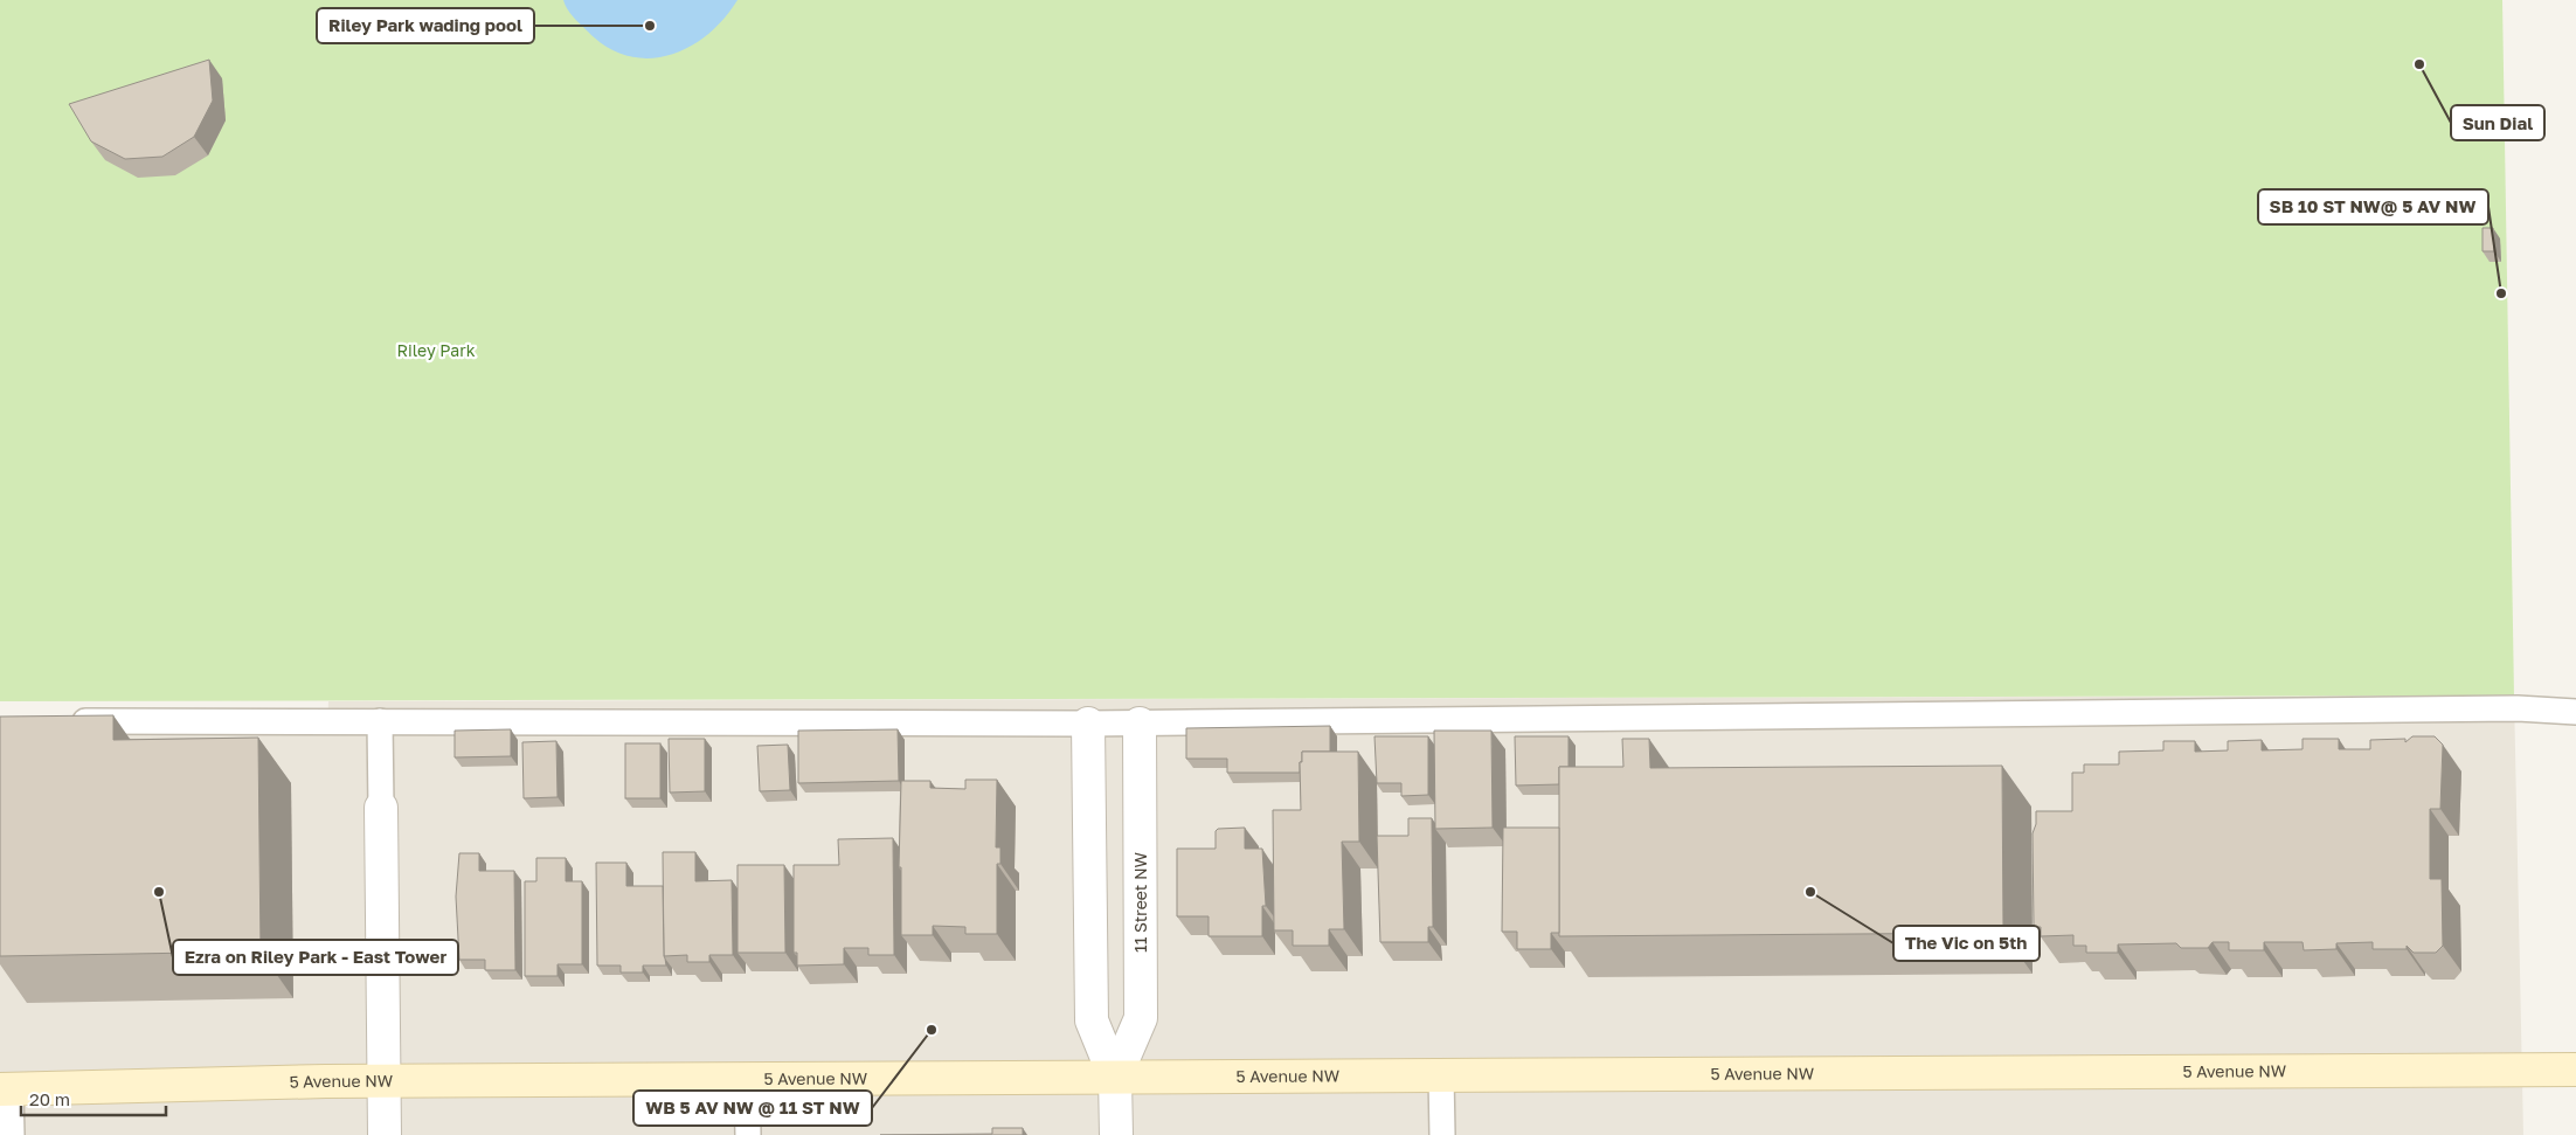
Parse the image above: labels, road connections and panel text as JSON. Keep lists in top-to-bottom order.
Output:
{
  "streets": {
    "street": ["11 Street NW", "5 Avenue NW"]
  },
  "crossings": [
    ["11 Street NW", "5 Avenue NW"]
  ],
  "parks": ["Riley Park"],
  "places": [
    "Riley Park wading pool",
    "Sun Dial",
    "SB 10 ST NW@ 5 AV NW",
    "Ezra on Riley Park - East Tower",
    "The Vic on 5th",
    "WB 5 AV NW @ 11 ST NW"
  ],
  "scale_bar": "20 m"
}
